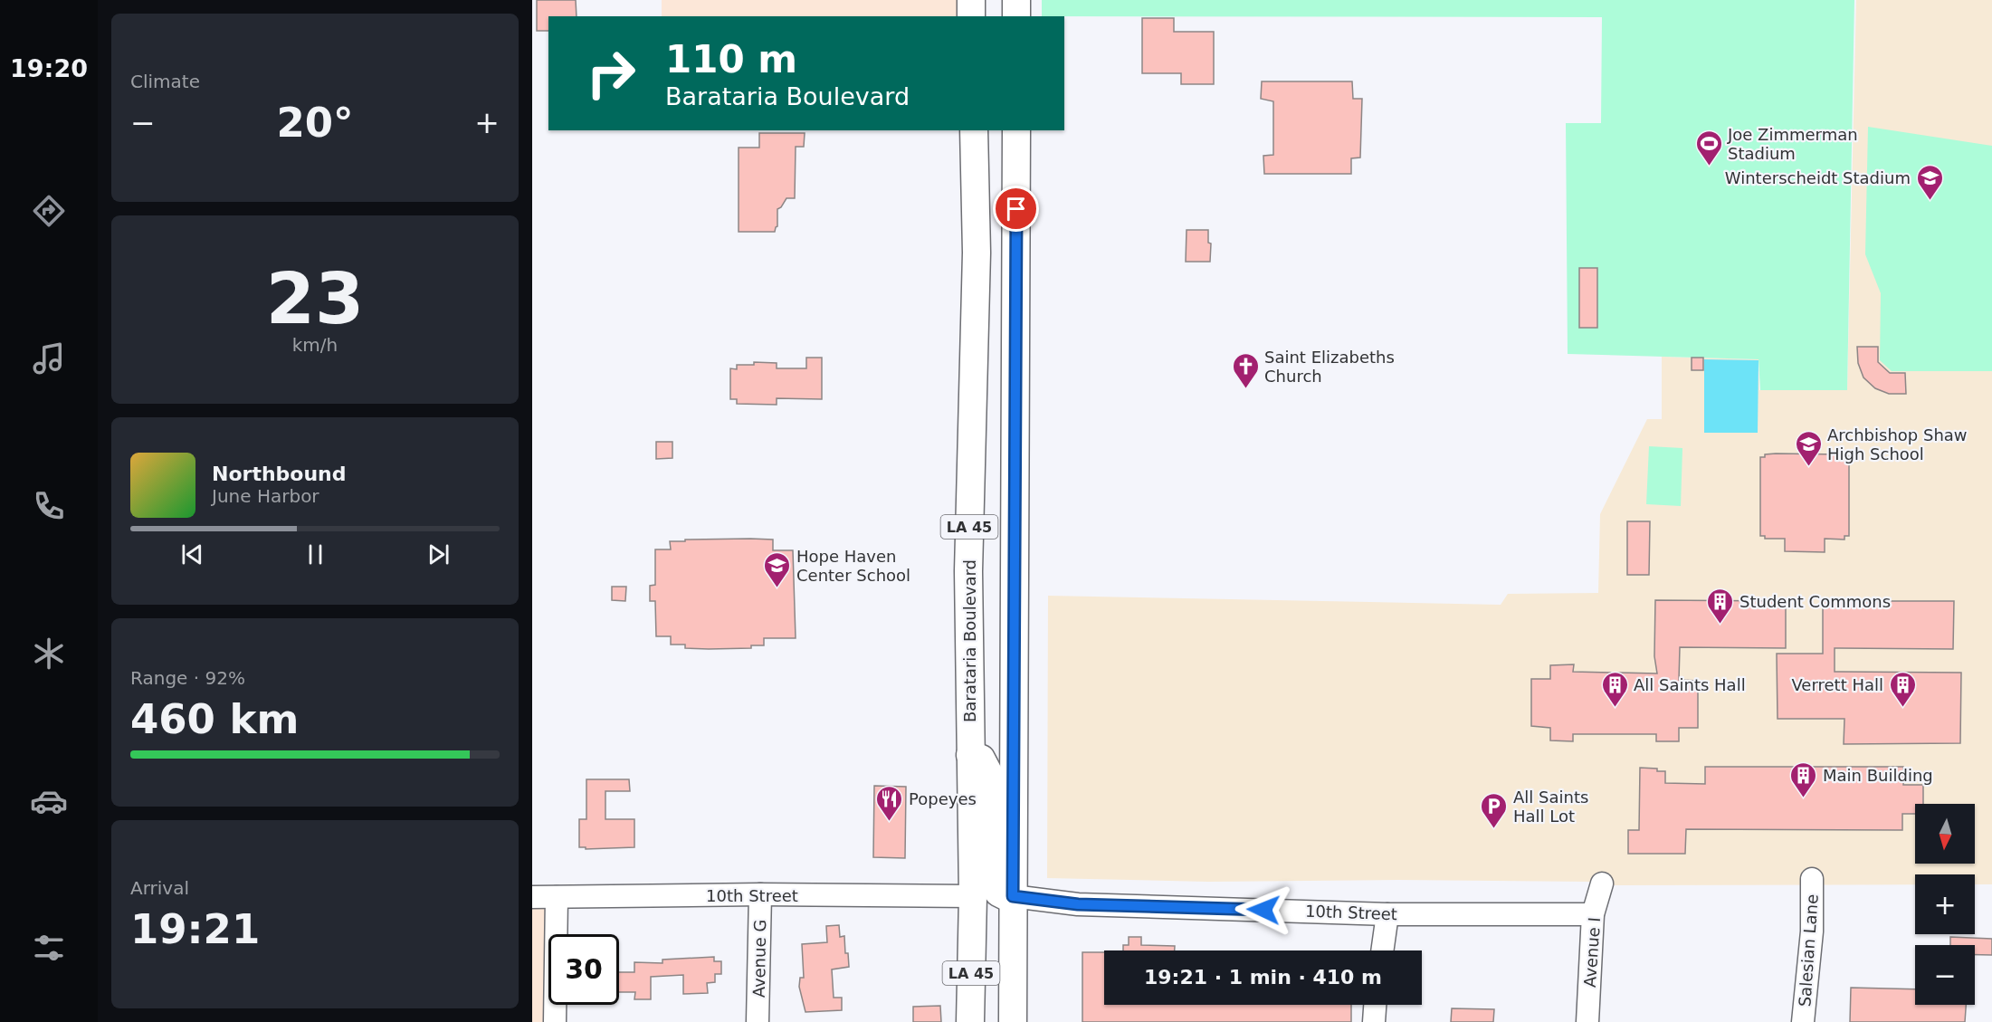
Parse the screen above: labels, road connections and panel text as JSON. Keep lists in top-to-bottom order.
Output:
{
  "streets": {
    "main road": ["LA 45", "Barataria Boulevard"],
    "street": [
      "10th Street",
      "Salesian Lane",
      "Avenue I",
      "Avenue G"
    ]
  },
  "crossings": [
    ["LA 45", "10th Street"],
    ["Barataria Boulevard", "10th Street"],
    ["10th Street", "Avenue I"],
    ["10th Street", "Avenue G"]
  ],
  "places": {
    "sports": ["Joe Zimmerman Stadium"],
    "school or university": ["Winterscheidt Stadium", "Archbishop Shaw High School", "Hope Haven Center School"],
    "church": ["Saint Elizabeths Church"],
    "building": [
      "Student Commons",
      "All Saints Hall",
      "Verrett Hall",
      "Main Building"
    ],
    "restaurant": ["Popeyes"],
    "parking": ["All Saints Hall Lot"]
  },
  "north": "bottom",
  "page": {
    "tabs": "19:20",
    "tile": [
      "Climate",
      ["23", "km/h"],
      ["Range · 92%", "460 km"],
      ["Arrival", "19:21"]
    ],
    "turn": ["110 m", "Barataria Boulevard"],
    "heat": ["−", "20°", "+"],
    "song": ["Northbound", "June Harbor"],
    "map_buttons": ["+", "−"],
    "limit": "30",
    "trip": "19:21 · 1 min · 410 m"
  }
}
